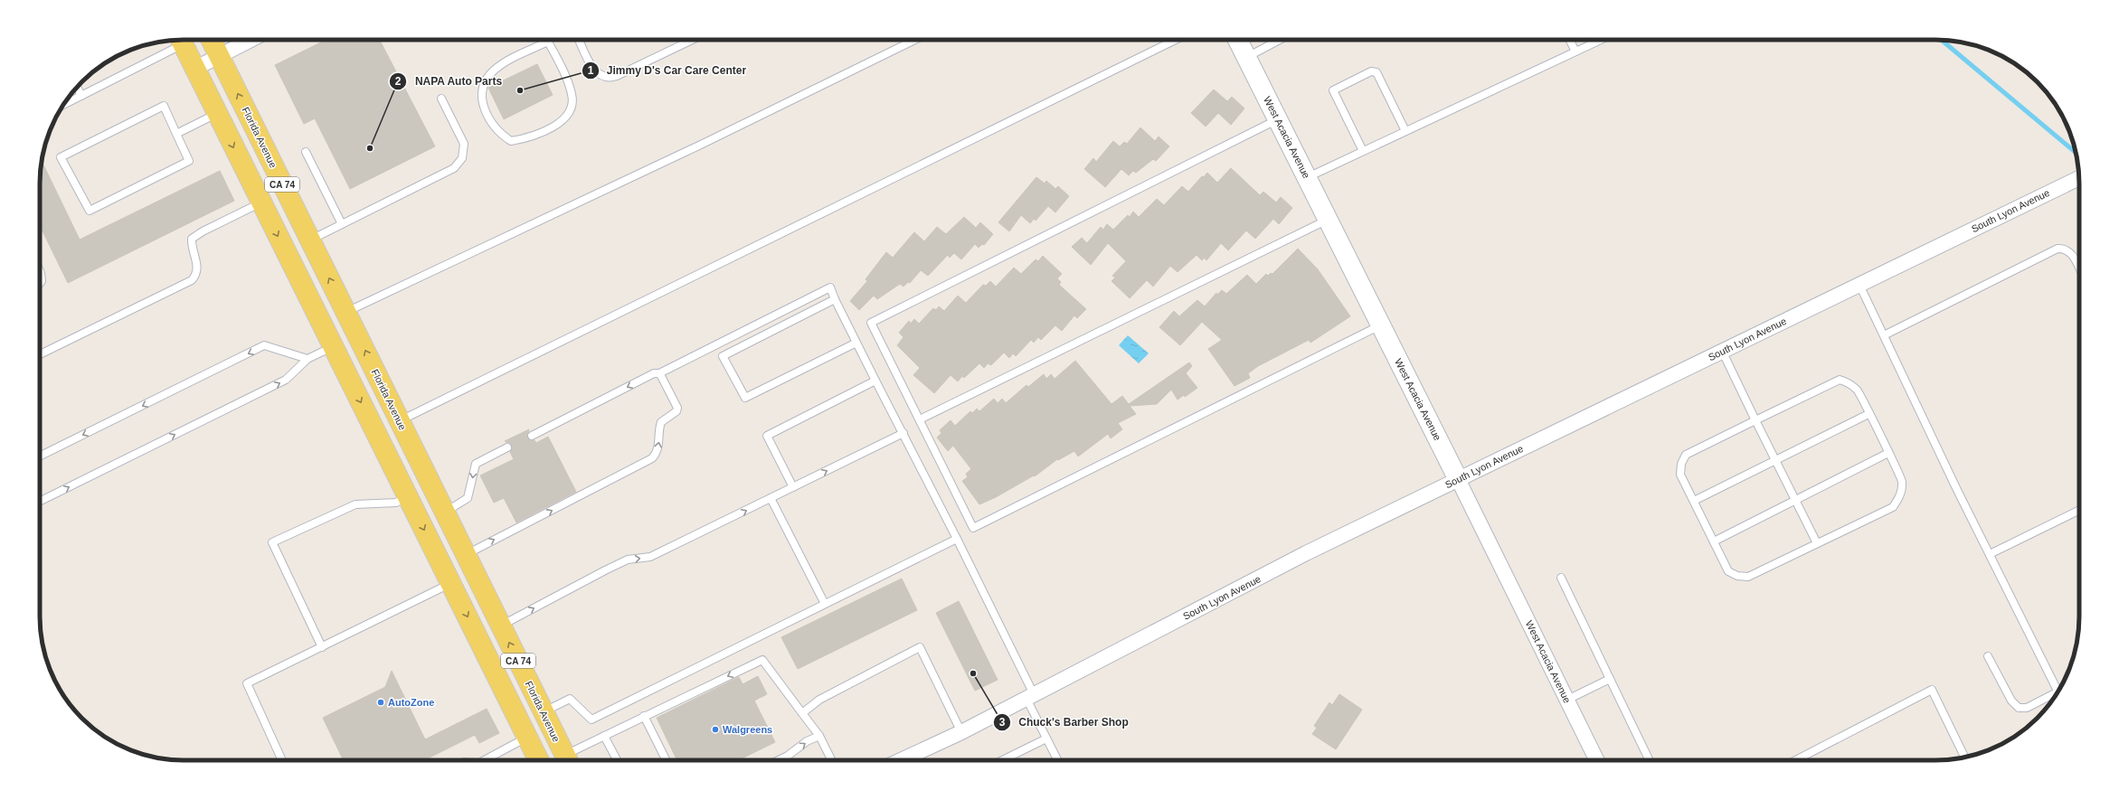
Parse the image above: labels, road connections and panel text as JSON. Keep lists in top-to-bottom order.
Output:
{
  "streets": {
    "main road": ["Florida Avenue", "CA 74"],
    "street": ["West Acacia Avenue", "South Lyon Avenue"]
  },
  "crossings": [
    ["West Acacia Avenue", "South Lyon Avenue"]
  ],
  "places": [
    "Jimmy D's Car Care Center",
    "NAPA Auto Parts",
    "Chuck's Barber Shop",
    "AutoZone",
    "Walgreens"
  ]
}
